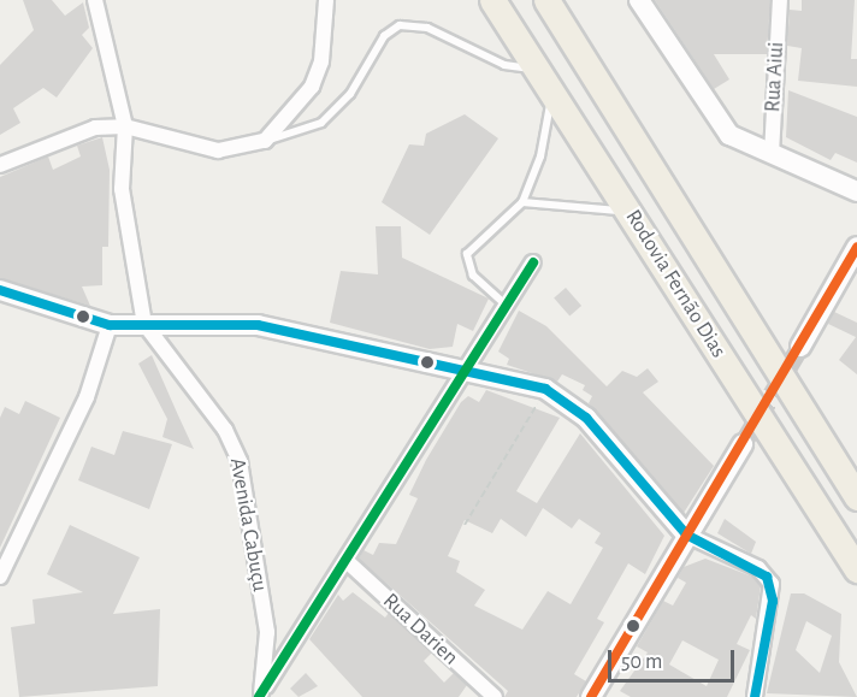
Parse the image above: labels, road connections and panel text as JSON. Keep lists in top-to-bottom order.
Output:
{
  "streets": {
    "highway": ["Rodovia Fernão Dias"],
    "street": ["Rua Aiui", "Avenida Cabuçu", "Rua Darien"]
  },
  "scale_bar": "50 m"
}
